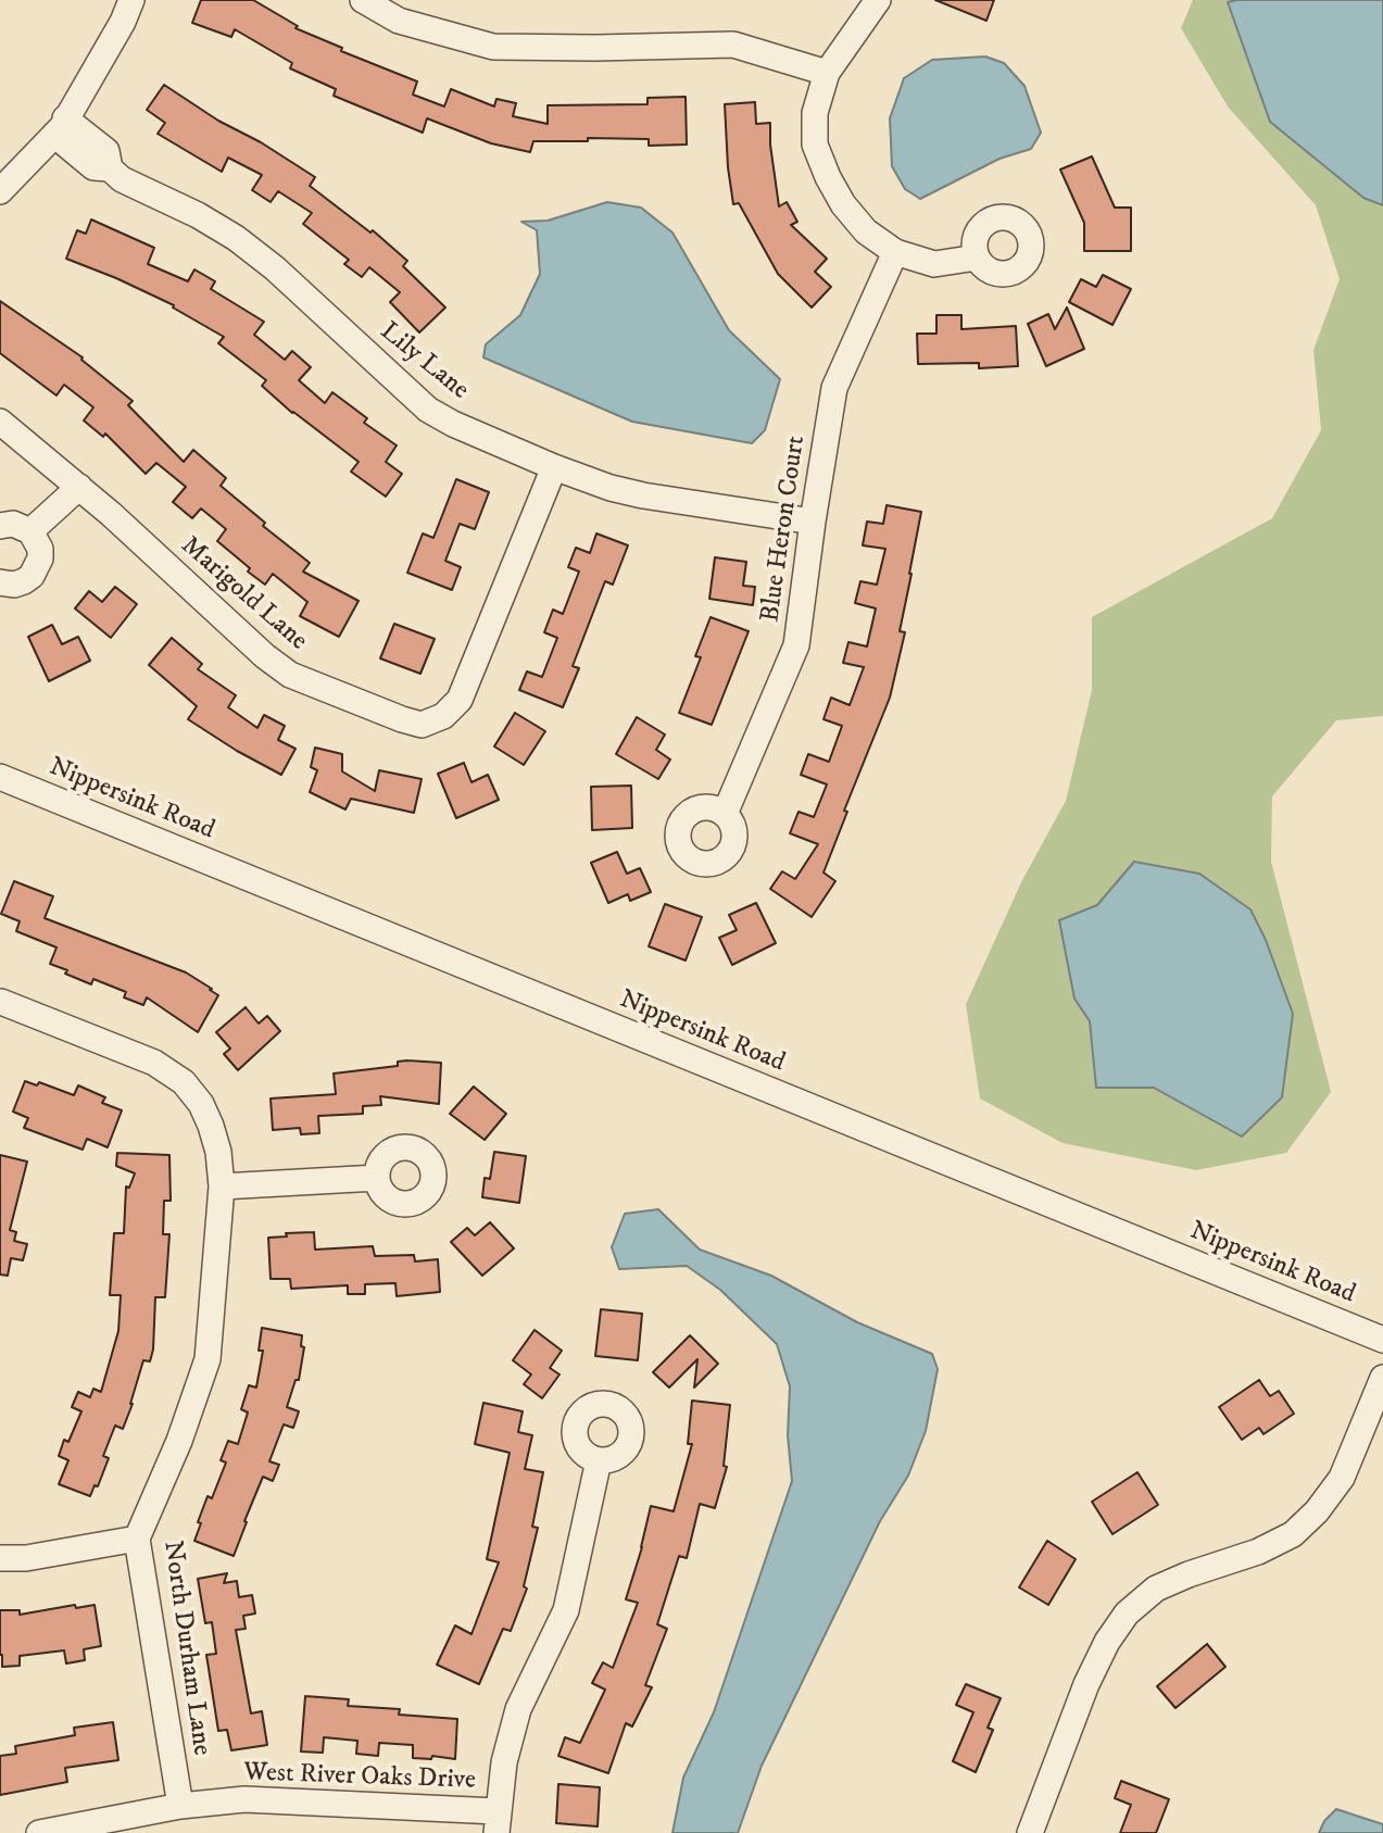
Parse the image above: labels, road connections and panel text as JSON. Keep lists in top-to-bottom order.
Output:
{
  "streets": {
    "street": [
      "Lily Lane",
      "Blue Heron Court",
      "Marigold Lane",
      "Nippersink Road",
      "North Durham Lane",
      "West River Oaks Drive"
    ]
  },
  "crossings": [
    ["Lily Lane", "Blue Heron Court"],
    ["Lily Lane", "Marigold Lane"],
    ["North Durham Lane", "West River Oaks Drive"]
  ]
}
